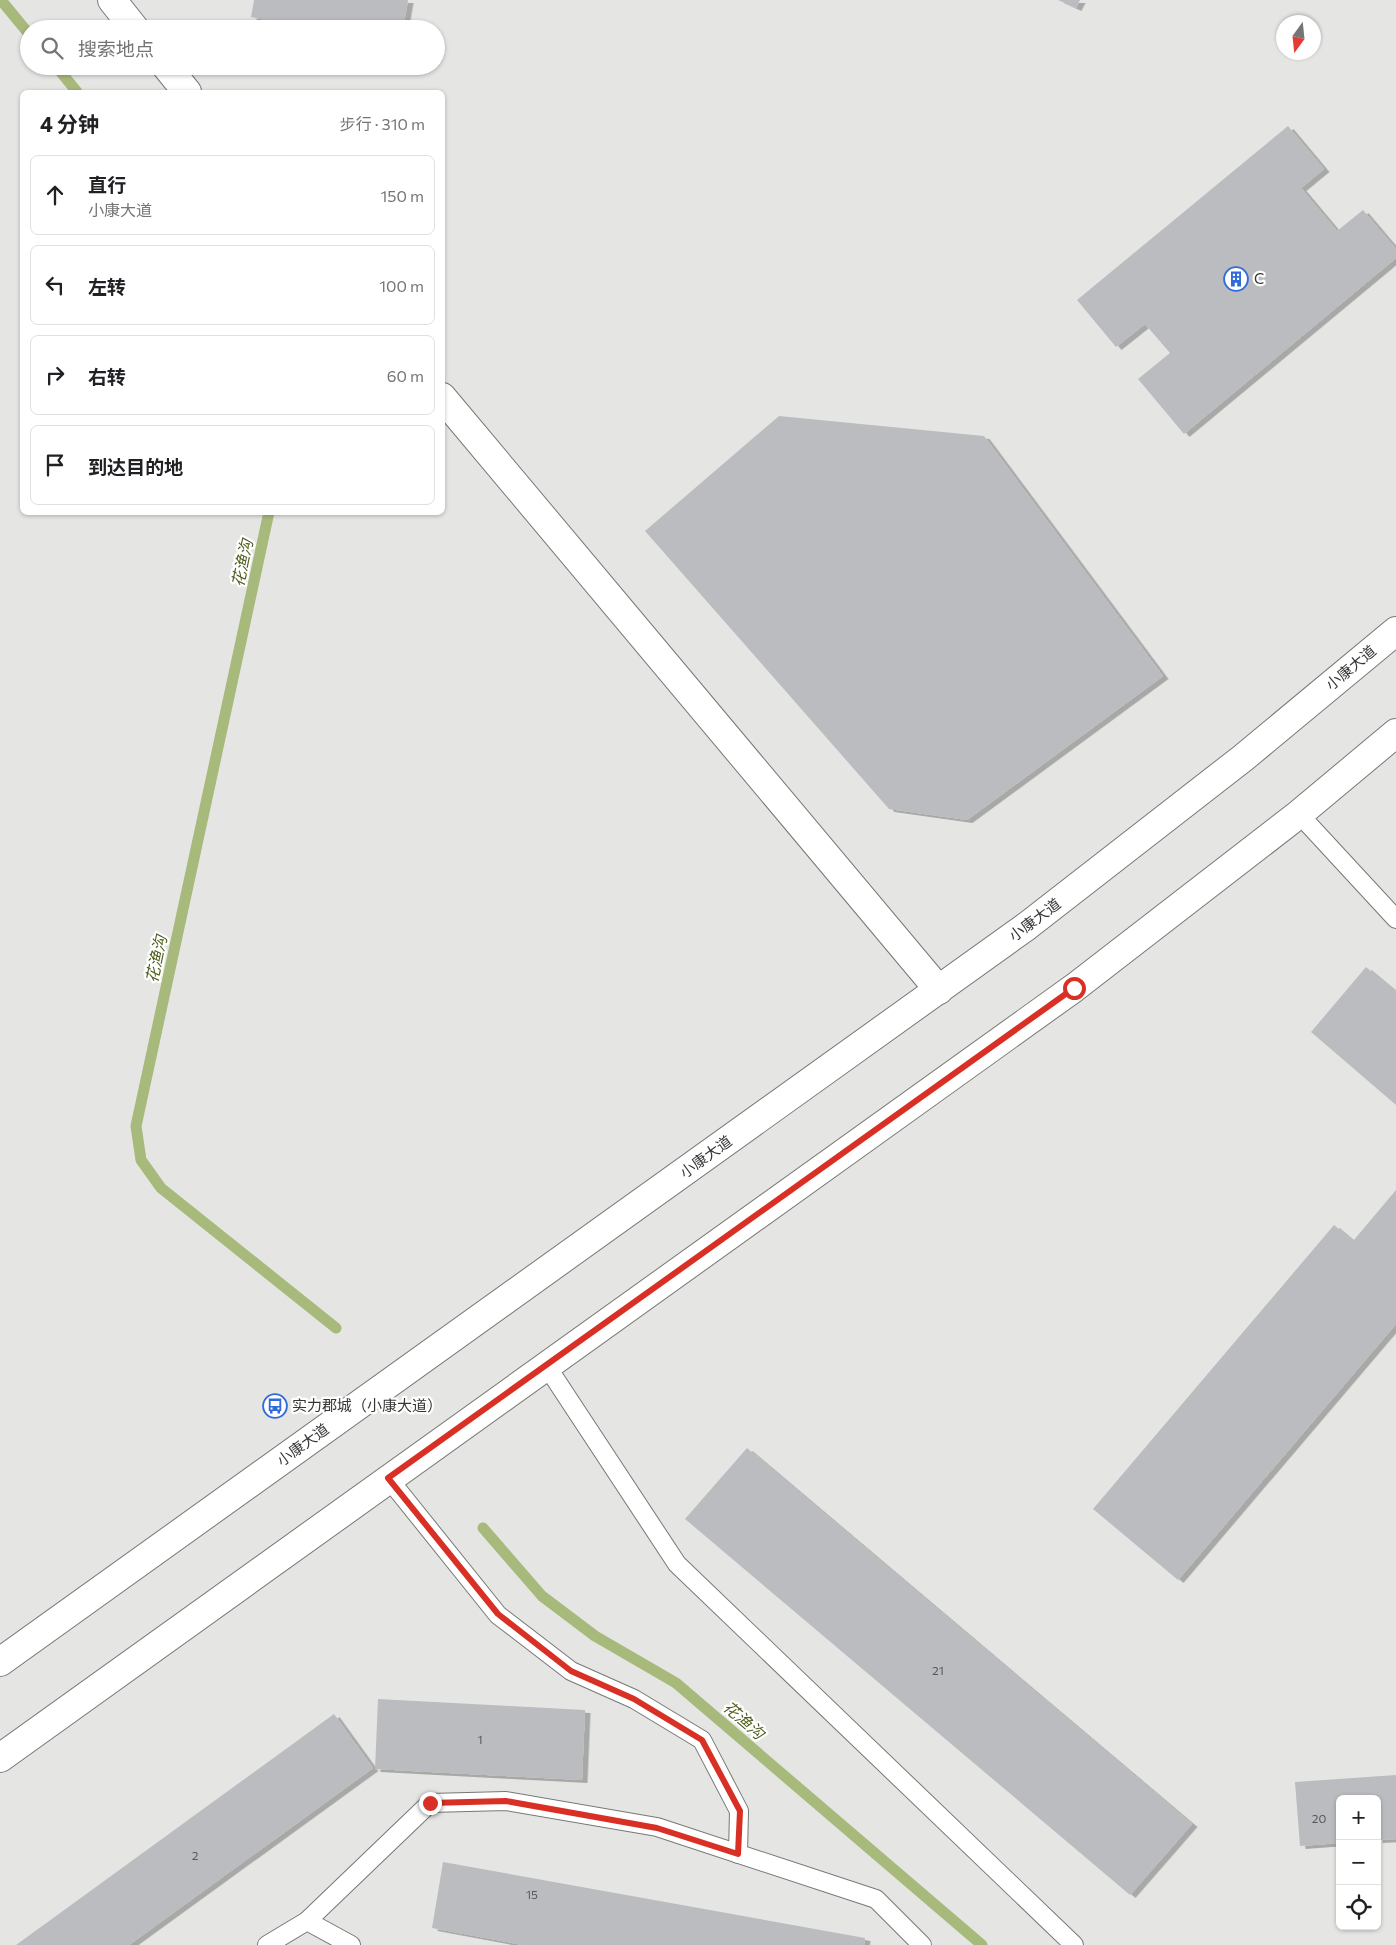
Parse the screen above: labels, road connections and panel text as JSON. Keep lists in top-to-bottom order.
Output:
{
  "streets": {
    "main road": ["小康大道"]
  },
  "water": ["花渔沟"],
  "places": {
    "building": ["C"],
    "bus stop": ["实力郡城（小康大道）"]
  },
  "house_numbers": [
    "21",
    "1",
    "20",
    "2",
    "15"
  ],
  "north": "bottom",
  "page": {
    "search": "搜索地点",
    "heading": ["4 分钟", "步行 · 310 m"],
    "list": [
      ["直行", "小康大道", "150 m"],
      ["左转", "100 m"],
      ["右转", "60 m"],
      "到达目的地"
    ],
    "map_buttons": ["+", "−"]
  }
}
